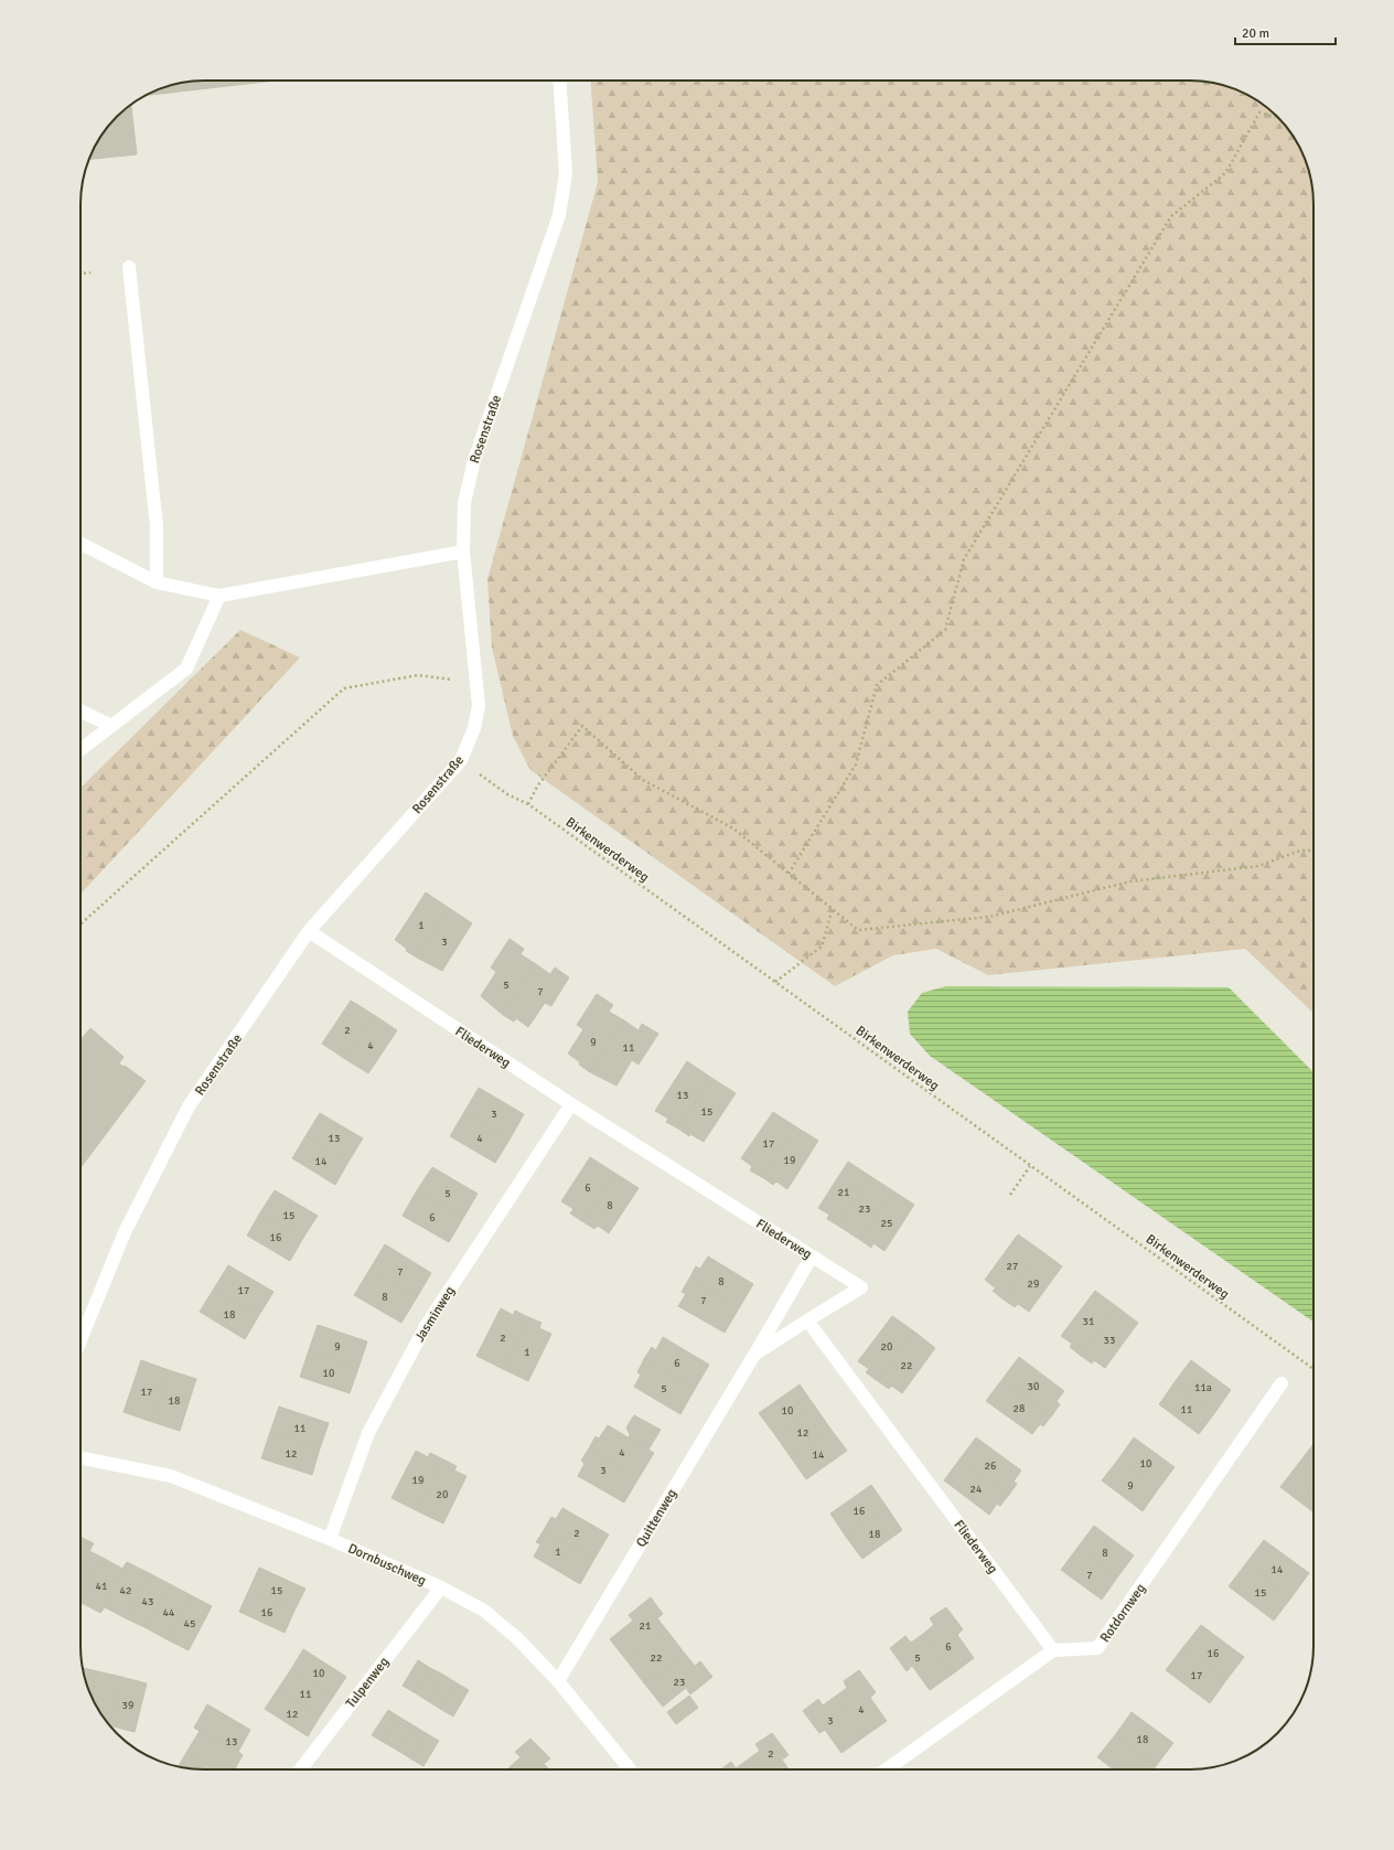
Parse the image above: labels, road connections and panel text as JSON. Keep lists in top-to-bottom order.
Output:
{
  "streets": {
    "street": [
      "Rosenstraße",
      "Fliederweg",
      "Jasminweg",
      "Quittenweg",
      "Dornbuschweg",
      "Rotdornweg",
      "Tulpenweg"
    ],
    "path": ["Birkenwerderweg"]
  },
  "crossings": [
    ["Rosenstraße", "Birkenwerderweg"],
    ["Rosenstraße", "Fliederweg"],
    ["Fliederweg", "Jasminweg"],
    ["Fliederweg", "Quittenweg"],
    ["Fliederweg", "Rotdornweg"],
    ["Jasminweg", "Dornbuschweg"],
    ["Quittenweg", "Dornbuschweg"],
    ["Dornbuschweg", "Tulpenweg"]
  ],
  "house_numbers": [
    "1",
    "3",
    "5",
    "7",
    "2",
    "9",
    "4",
    "11",
    "13",
    "15",
    "3",
    "13",
    "4",
    "17",
    "19",
    "14",
    "6",
    "21",
    "5",
    "8",
    "23",
    "15",
    "6",
    "25",
    "16",
    "27",
    "7",
    "8",
    "29",
    "17",
    "8",
    "7",
    "18",
    "31",
    "2",
    "33",
    "9",
    "20",
    "1",
    "6",
    "22",
    "10",
    "30",
    "11a",
    "5",
    "17",
    "18",
    "28",
    "11",
    "10",
    "11",
    "12",
    "4",
    "12",
    "14",
    "10",
    "26",
    "3",
    "19",
    "9",
    "24",
    "20",
    "16",
    "2",
    "18",
    "1",
    "8",
    "14",
    "7",
    "41",
    "42",
    "15",
    "15",
    "43",
    "44",
    "16",
    "45",
    "21",
    "6",
    "16",
    "22",
    "5",
    "10",
    "17",
    "23",
    "11",
    "39",
    "4",
    "12",
    "3",
    "18",
    "13",
    "2"
  ],
  "scale_bar": "20 m"
}
